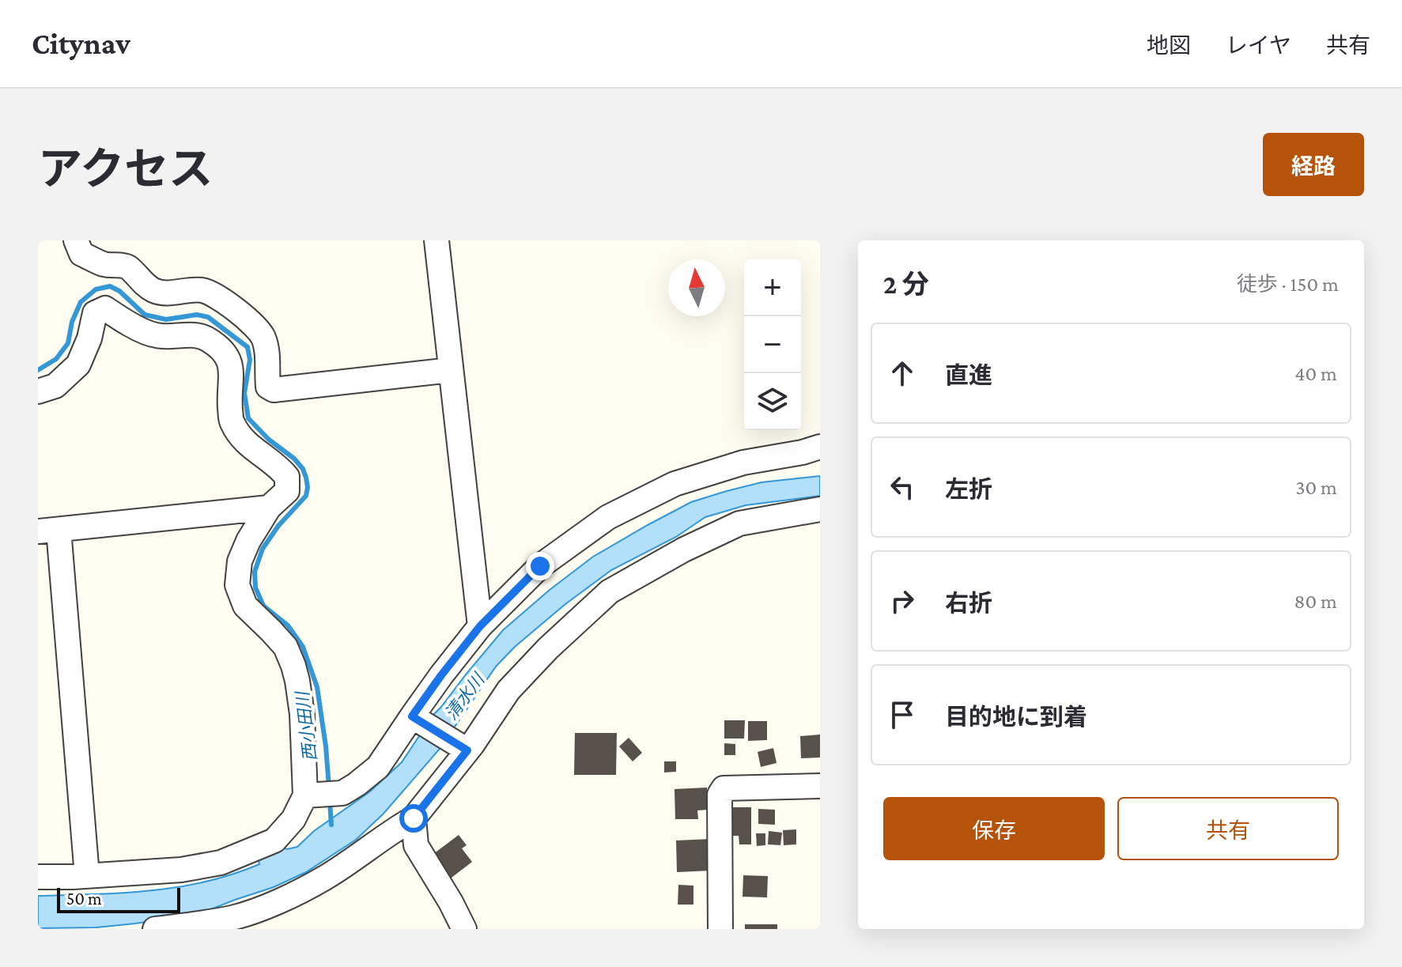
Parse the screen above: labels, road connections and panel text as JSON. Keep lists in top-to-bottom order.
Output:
{
  "water": ["清水川", "西小田川"],
  "scale_bar": "50 m",
  "north": "top",
  "page": {
    "header": "Citynav",
    "nav": ["地図", "レイヤ", "共有"],
    "title": "アクセス",
    "buttons": [
      "経路",
      ["保存", "共有"]
    ],
    "heading": ["2 分", "徒歩 · 150 m"],
    "map_buttons": ["+", "−"],
    "list": [
      ["直進", "40 m"],
      ["左折", "30 m"],
      ["右折", "80 m"],
      "目的地に到着"
    ],
    "scale": "50 m"
  }
}
